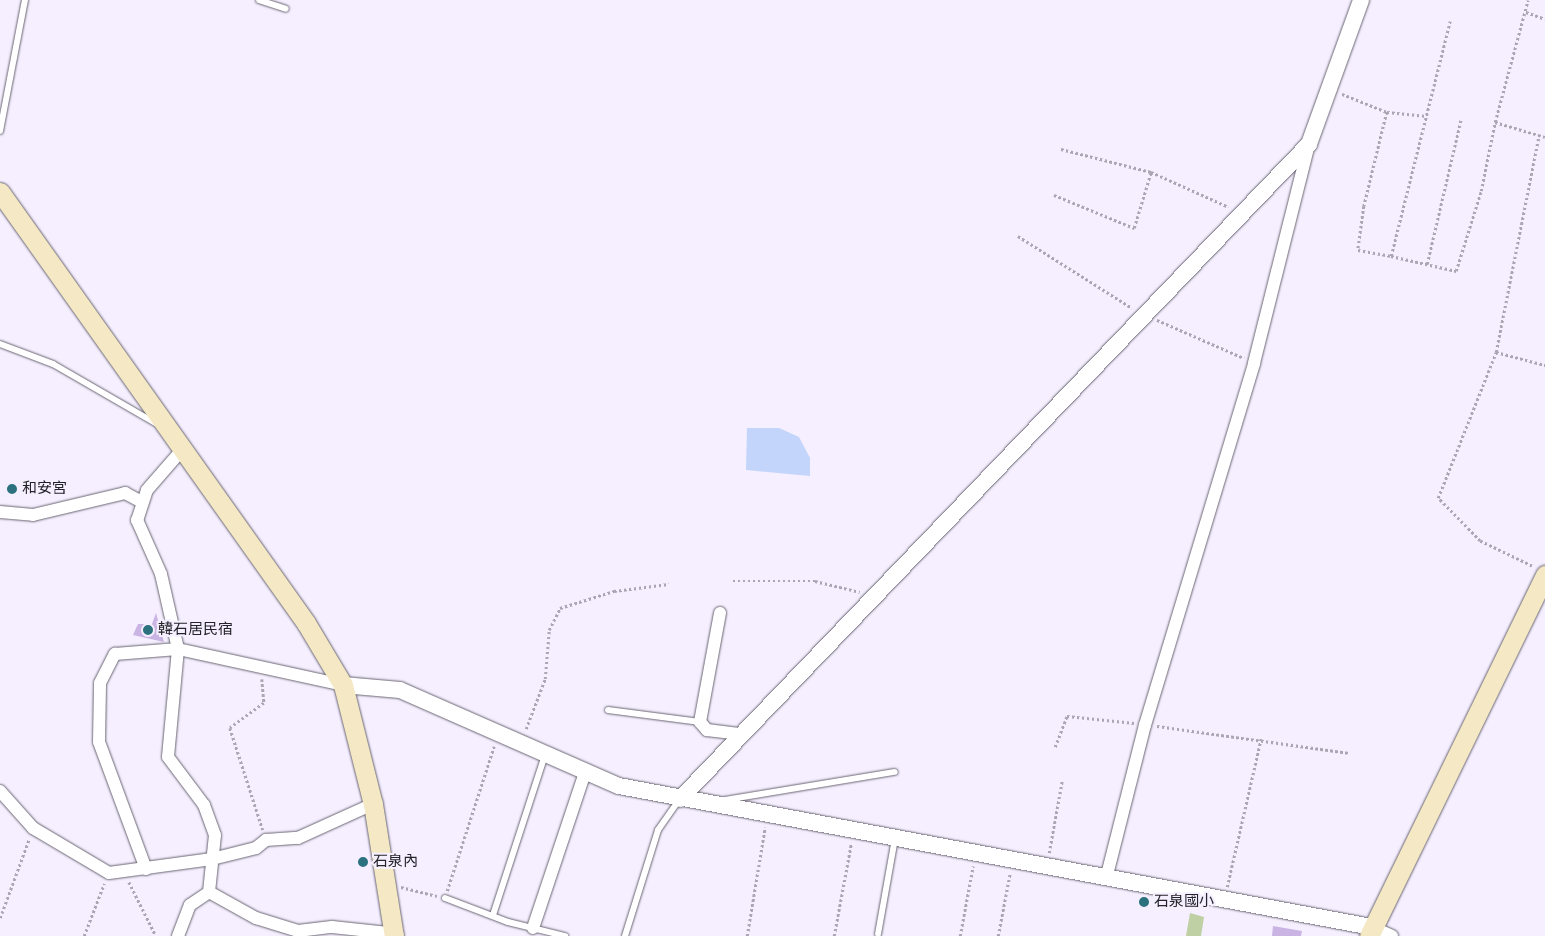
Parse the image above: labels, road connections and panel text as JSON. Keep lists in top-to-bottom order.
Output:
{
  "places": [
    "和安宮",
    "韓石居民宿",
    "石泉內",
    "石泉國小"
  ]
}
